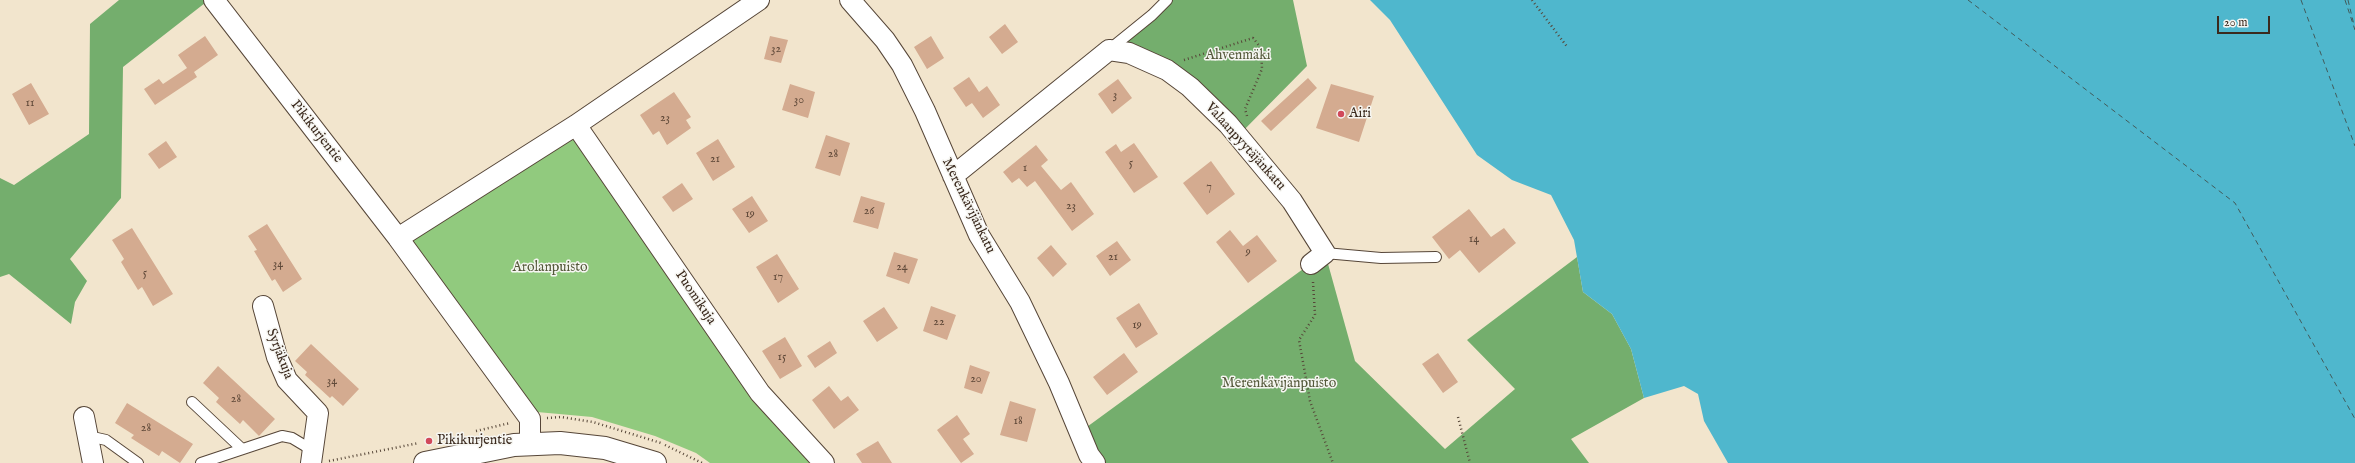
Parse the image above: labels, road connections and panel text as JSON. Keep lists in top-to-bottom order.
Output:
{
  "streets": {
    "street": [
      "Pikikurjentie",
      "Valaanpyytäjänkatu",
      "Merenkävijänkatu",
      "Puomikuja",
      "Syrjäkuja"
    ]
  },
  "parks": ["Ahvenmäki", "Arolanpuisto", "Merenkävijänpuisto"],
  "places": ["Airi", "Pikikurjentie"],
  "house_numbers": [
    "32",
    "3",
    "30",
    "11",
    "23",
    "28",
    "21",
    "5",
    "1",
    "7",
    "23",
    "26",
    "19",
    "14",
    "9",
    "21",
    "34",
    "24",
    "5",
    "17",
    "22",
    "19",
    "15",
    "20",
    "34",
    "28",
    "18",
    "28"
  ],
  "scale_bar": "20 m"
}
